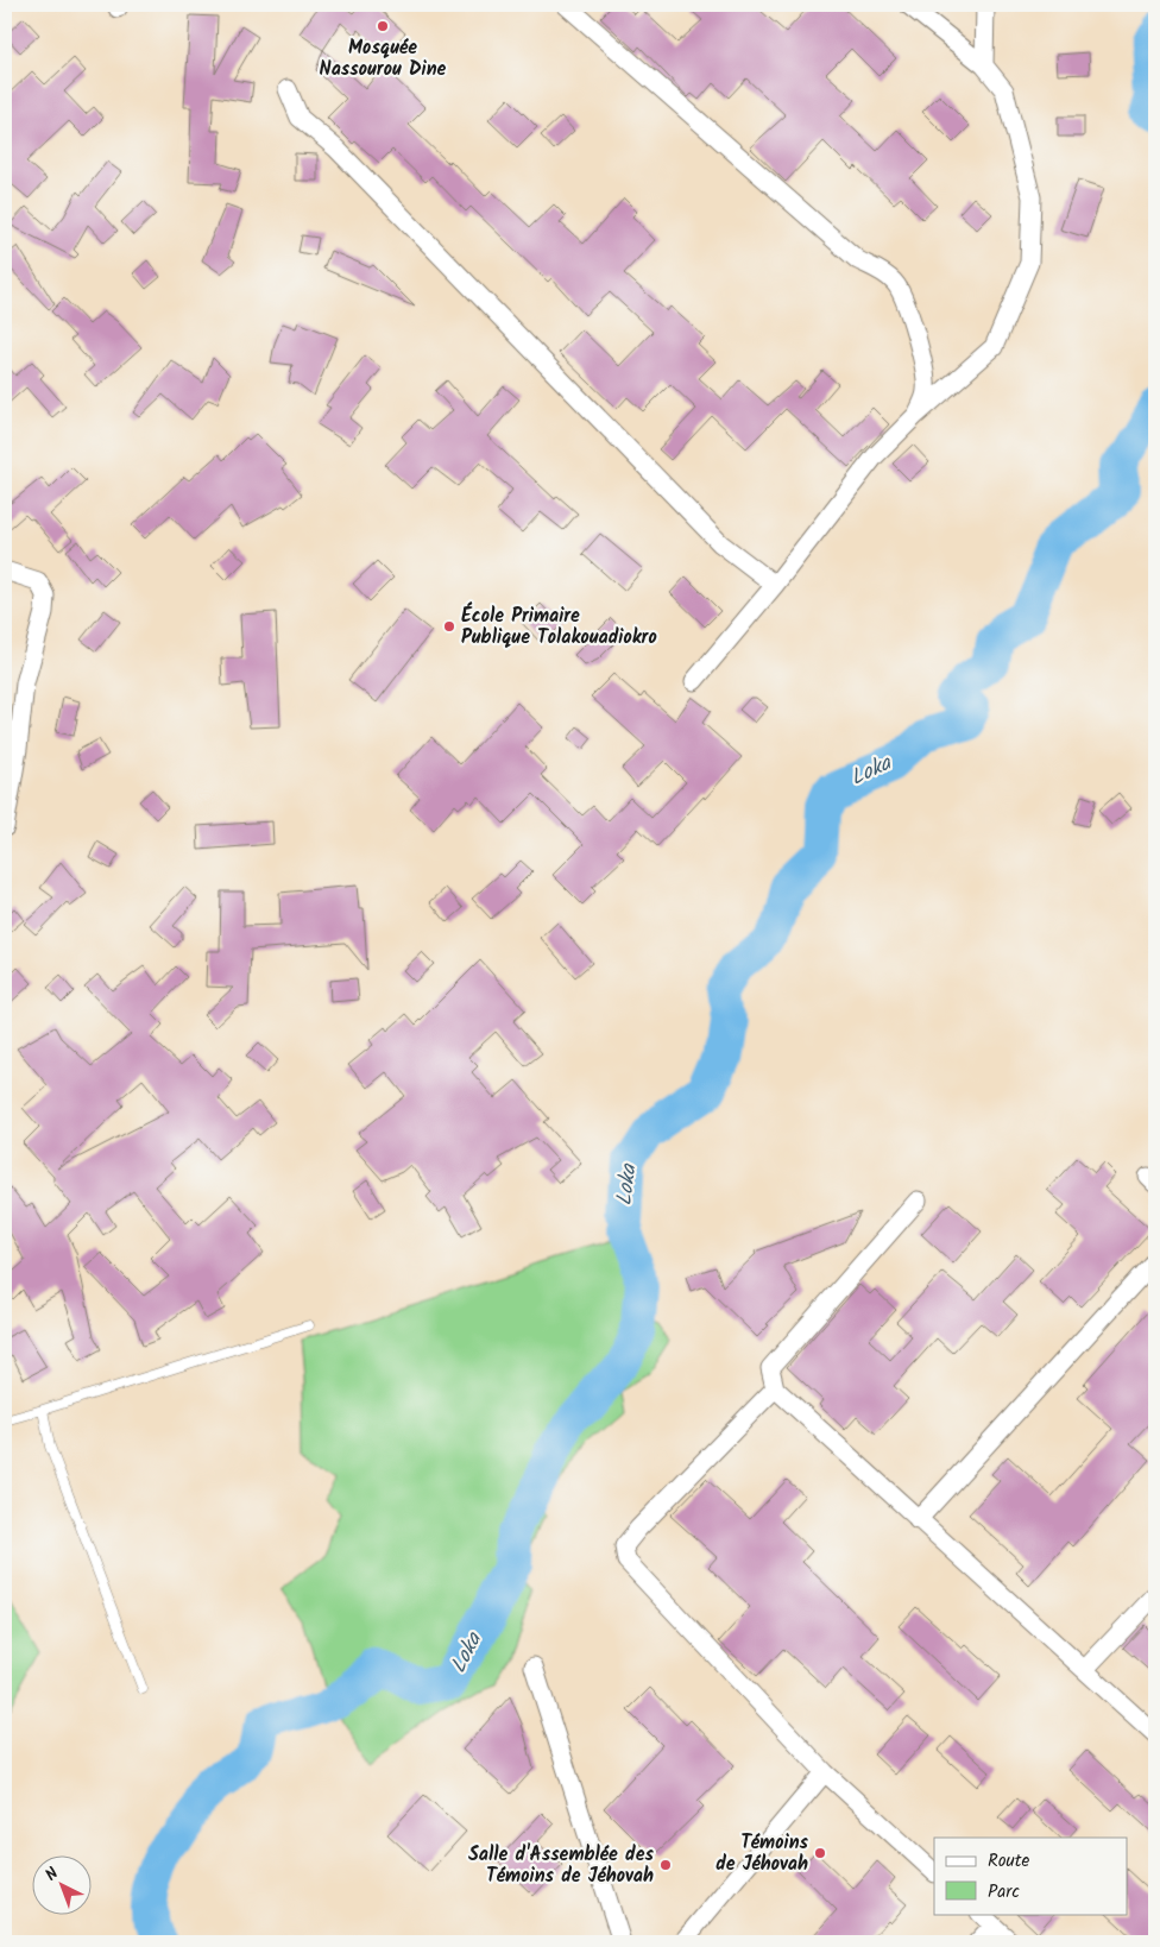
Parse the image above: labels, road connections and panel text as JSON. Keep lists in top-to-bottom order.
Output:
{
  "water": ["Loka"],
  "places": [
    "Mosquée Nassourou Dine",
    "École Primaire Publique Tolakouadiokro",
    "Témoins de Jéhovah",
    "Salle d'Assemblée des Témoins de Jéhovah"
  ],
  "legend": ["Route", "Parc"],
  "north": "top left"
}
